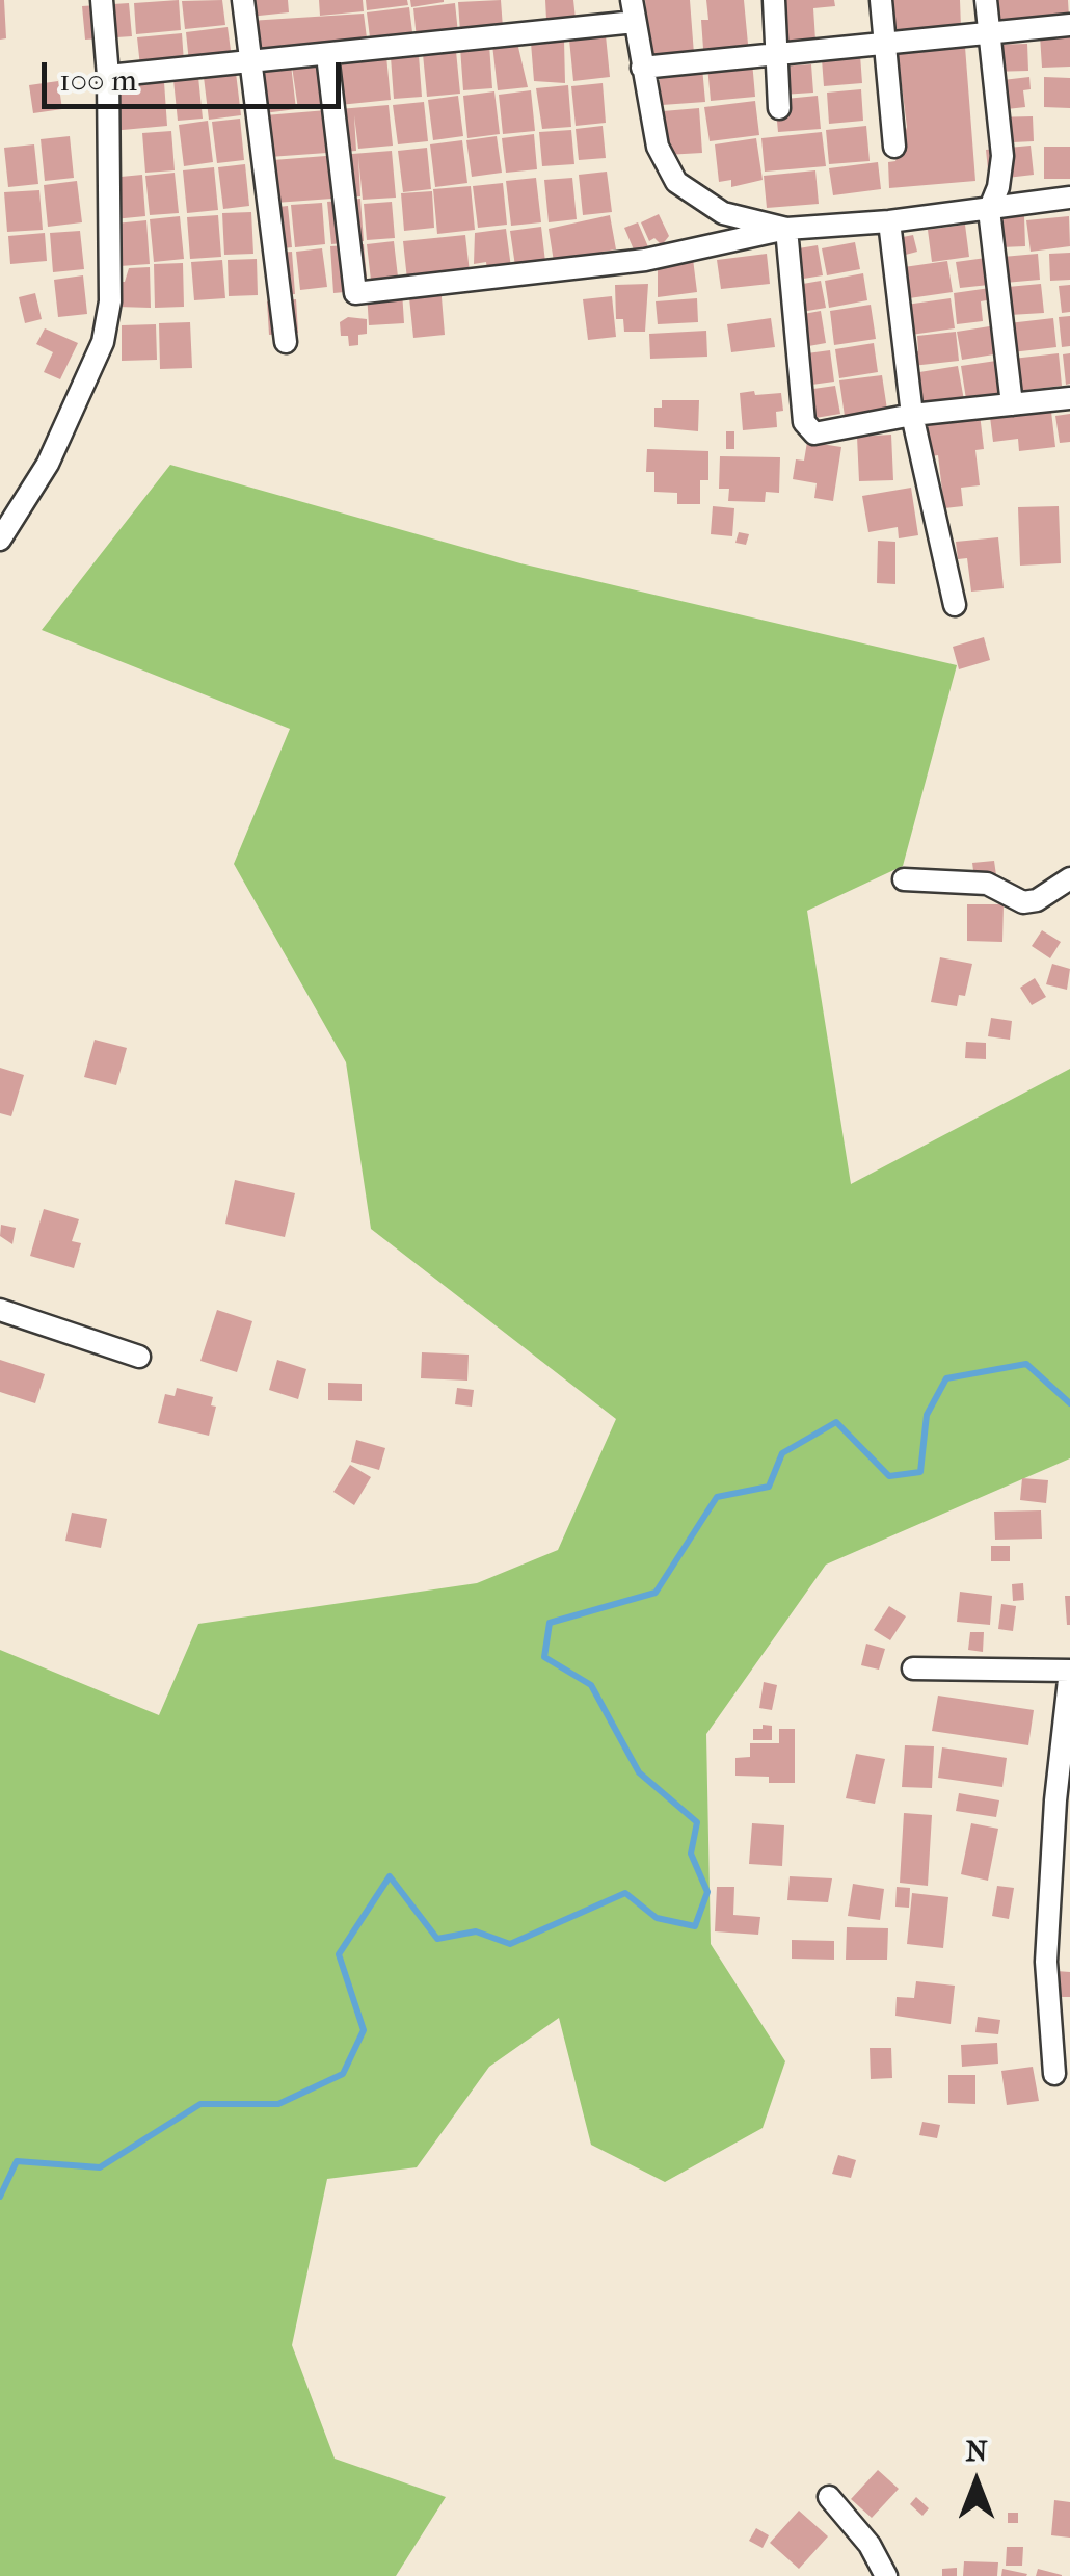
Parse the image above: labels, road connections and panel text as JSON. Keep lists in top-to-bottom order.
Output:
{
  "scale_bar": "100 m",
  "north": "top"
}
